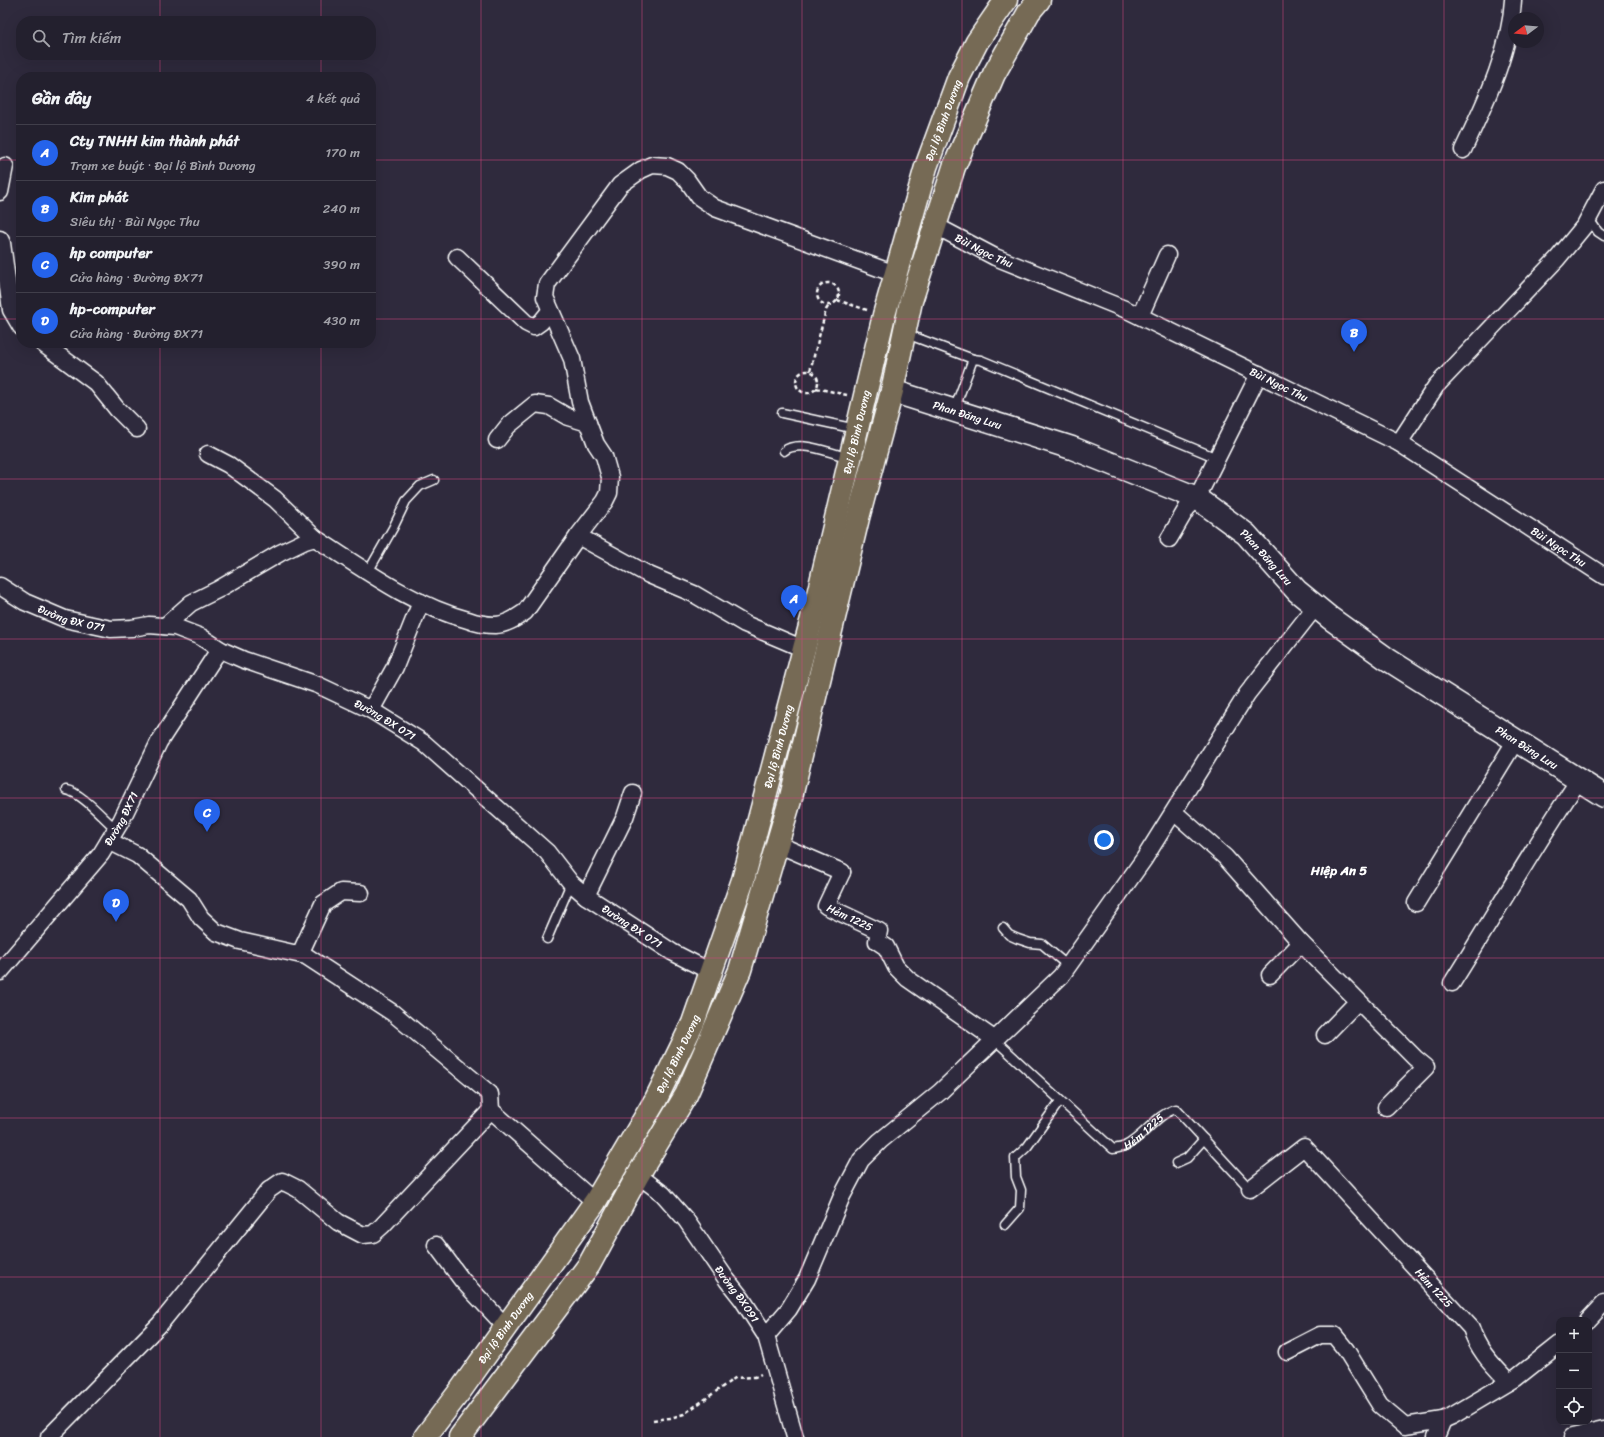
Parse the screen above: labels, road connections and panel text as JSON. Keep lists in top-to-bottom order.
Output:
{
  "streets": {
    "highway": ["Đại lộ Bình Dương"],
    "street": [
      "Bùi Ngọc Thu",
      "Phan Đăng Lưu",
      "Đường ĐX 071",
      "Đường ĐX71",
      "Hẻm 1225",
      "Đường ĐX091"
    ]
  },
  "crossings": [
    ["Đại lộ Bình Dương", "Đường ĐX 071"],
    ["Đường ĐX 071", "Đường ĐX71"]
  ],
  "districts": ["Hiệp An 5"],
  "north": "left",
  "page": {
    "search": "Tìm kiếm",
    "heading": ["Gần đây", "4 kết quả"],
    "list": [
      {
        "mark": "A",
        "name": "Cty TNHH kim thành phát",
        "note": "Trạm xe buýt · Đại lộ Bình Dương",
        "value": "170 m"
      },
      {
        "mark": "B",
        "name": "Kim phát",
        "note": "Siêu thị · Bùi Ngọc Thu",
        "value": "240 m"
      },
      {
        "mark": "C",
        "name": "hp computer",
        "note": "Cửa hàng · Đường ĐX71",
        "value": "390 m"
      },
      {
        "mark": "D",
        "name": "hp-computer",
        "note": "Cửa hàng · Đường ĐX71",
        "value": "430 m"
      }
    ],
    "pins": [
      "B",
      "A",
      "C",
      "D"
    ],
    "map_buttons": ["+", "−"]
  }
}
